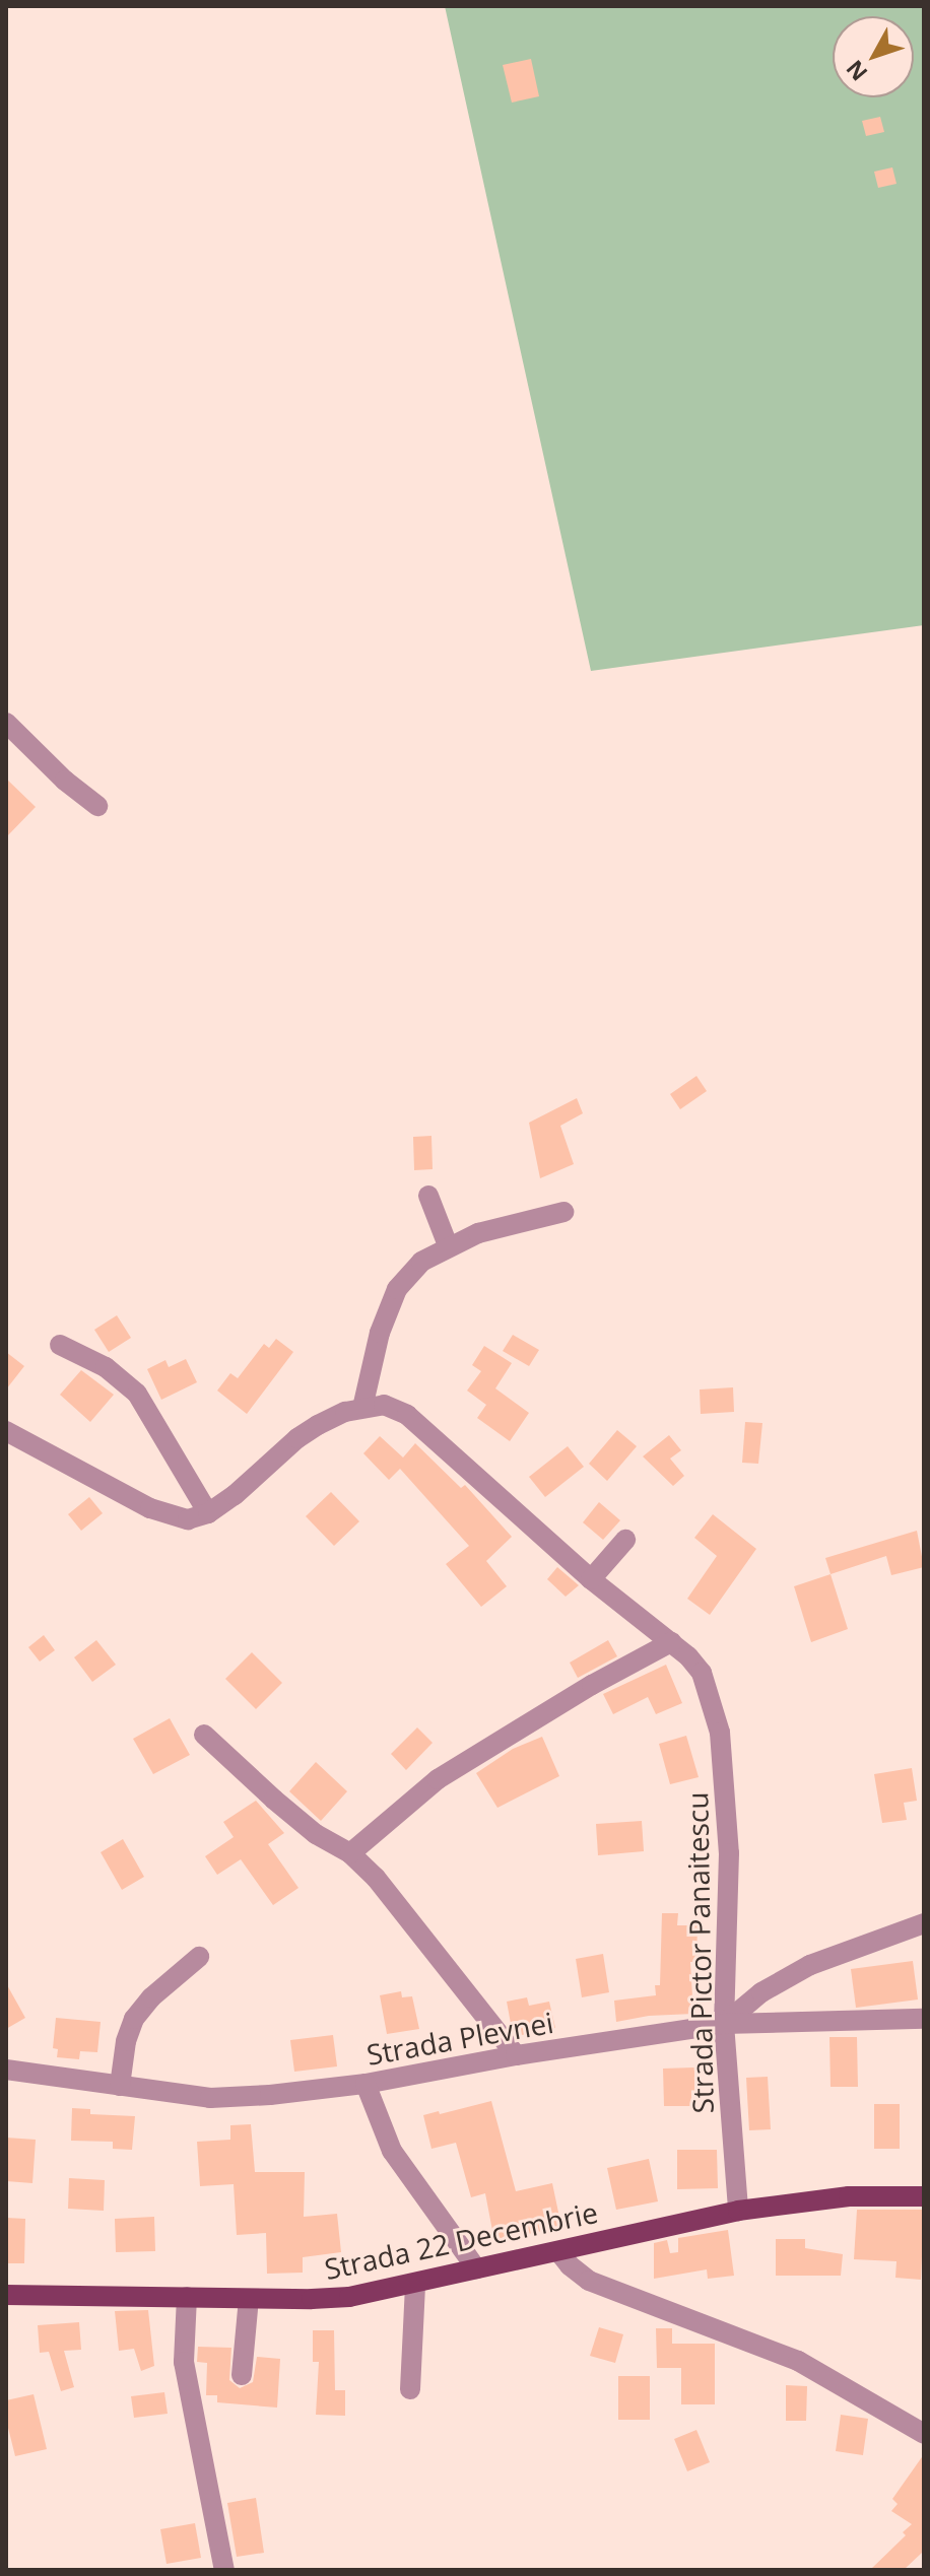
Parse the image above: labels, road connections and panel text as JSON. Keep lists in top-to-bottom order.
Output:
{
  "streets": {
    "main road": ["Strada 22 Decembrie"],
    "street": ["Strada Pictor Panaitescu", "Strada Plevnei"]
  },
  "crossings": [
    ["Strada Pictor Panaitescu", "Strada Plevnei"],
    ["Strada Pictor Panaitescu", "Strada 22 Decembrie"]
  ],
  "north": "bottom left"
}
